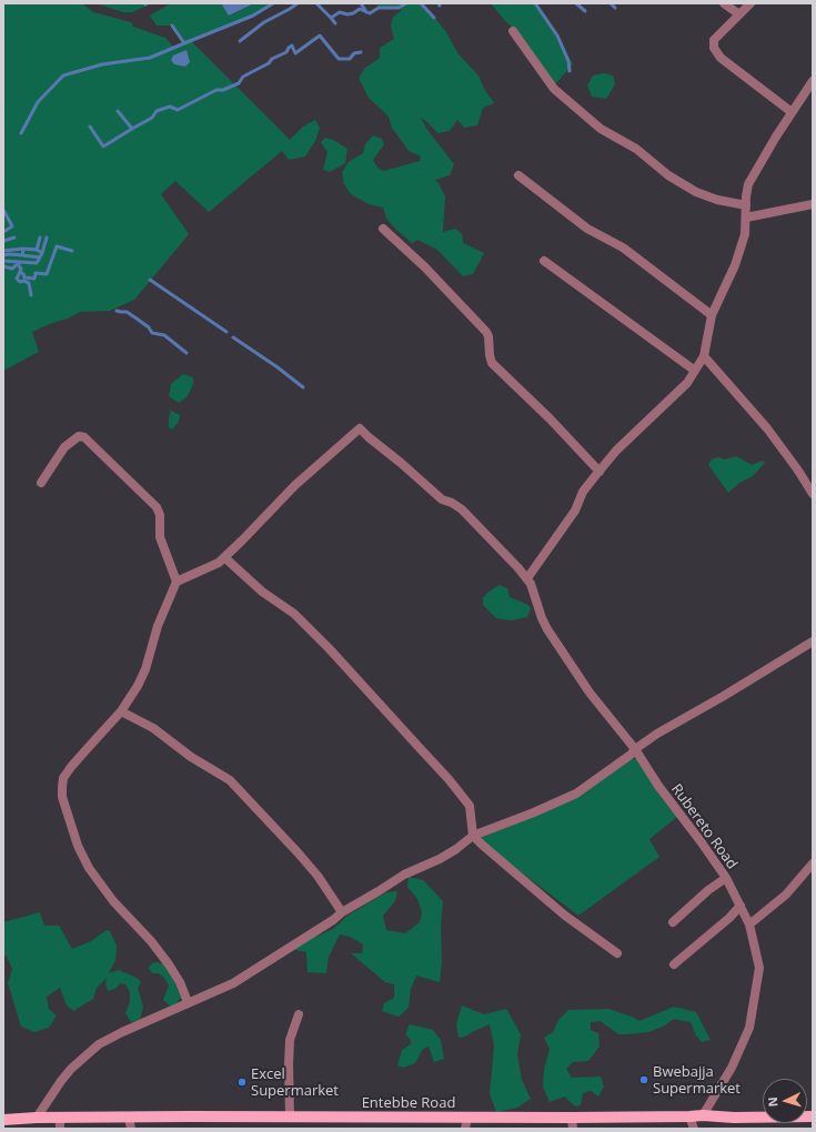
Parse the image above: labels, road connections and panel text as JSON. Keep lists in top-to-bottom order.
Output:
{
  "streets": {
    "main road": ["Entebbe Road"],
    "street": ["Rubereto Road"]
  },
  "crossings": [
    ["Rubereto Road", "Entebbe Road"]
  ],
  "places": ["Bwebajja Supermarket", "Excel Supermarket"],
  "north": "left"
}
